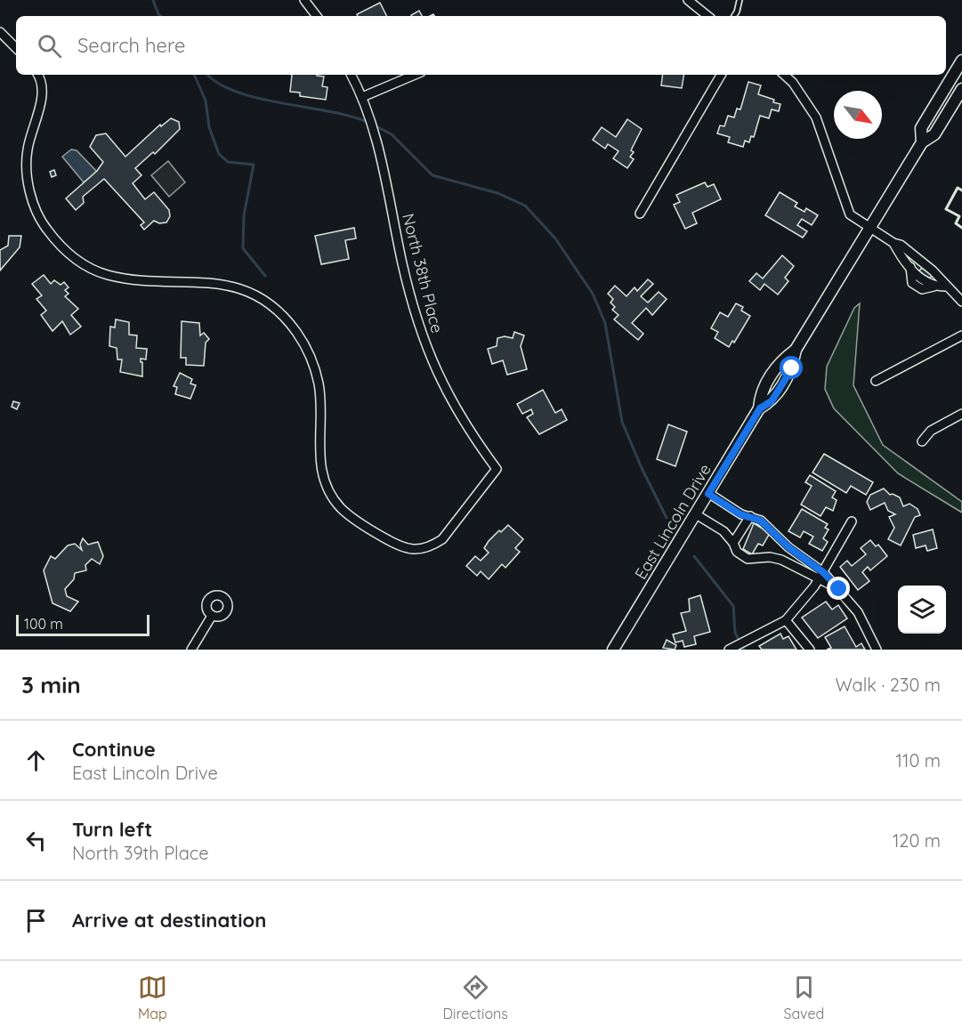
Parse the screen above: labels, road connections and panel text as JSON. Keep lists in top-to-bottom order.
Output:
{
  "streets": {
    "main road": ["East Lincoln Drive"],
    "street": ["North 38th Place"]
  },
  "scale_bar": "100 m",
  "north": "bottom right",
  "page": {
    "search": "Search here",
    "scale": "100 m",
    "heading": ["3 min", "Walk · 230 m"],
    "list": [
      ["Continue", "East Lincoln Drive", "110 m"],
      ["Turn left", "North 39th Place", "120 m"],
      "Arrive at destination"
    ],
    "nav": ["Map", "Directions", "Saved"]
  }
}
